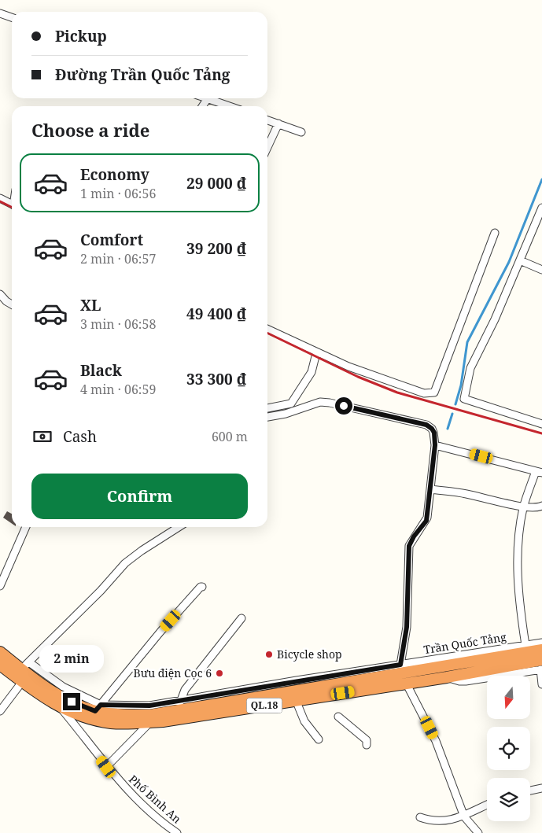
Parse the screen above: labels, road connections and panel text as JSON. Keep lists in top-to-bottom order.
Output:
{
  "streets": {
    "highway": ["QL.18"],
    "street": ["Trần Quốc Tảng", "Phố Bình An"]
  },
  "crossings": [
    ["Trần Quốc Tảng", "QL.18"],
    ["QL.18", "Phố Bình An"]
  ],
  "places": ["Bicycle shop", "Bưu điện Cọc 6"],
  "north": "bottom",
  "page": {
    "banner": ["Pickup", "Đường Trần Quốc Tảng"],
    "heading": "Choose a ride",
    "list": [
      {
        "name": "Economy",
        "note": "1 min · 06:56",
        "value": "29 000 ₫"
      },
      {
        "name": "Comfort",
        "note": "2 min · 06:57",
        "value": "39 200 ₫"
      },
      {
        "name": "XL",
        "note": "3 min · 06:58",
        "value": "49 400 ₫"
      },
      {
        "name": "Black",
        "note": "4 min · 06:59",
        "value": "33 300 ₫"
      }
    ],
    "pay": ["Cash", "600 m"],
    "buttons": "Confirm",
    "bubble": "2 min"
  }
}
